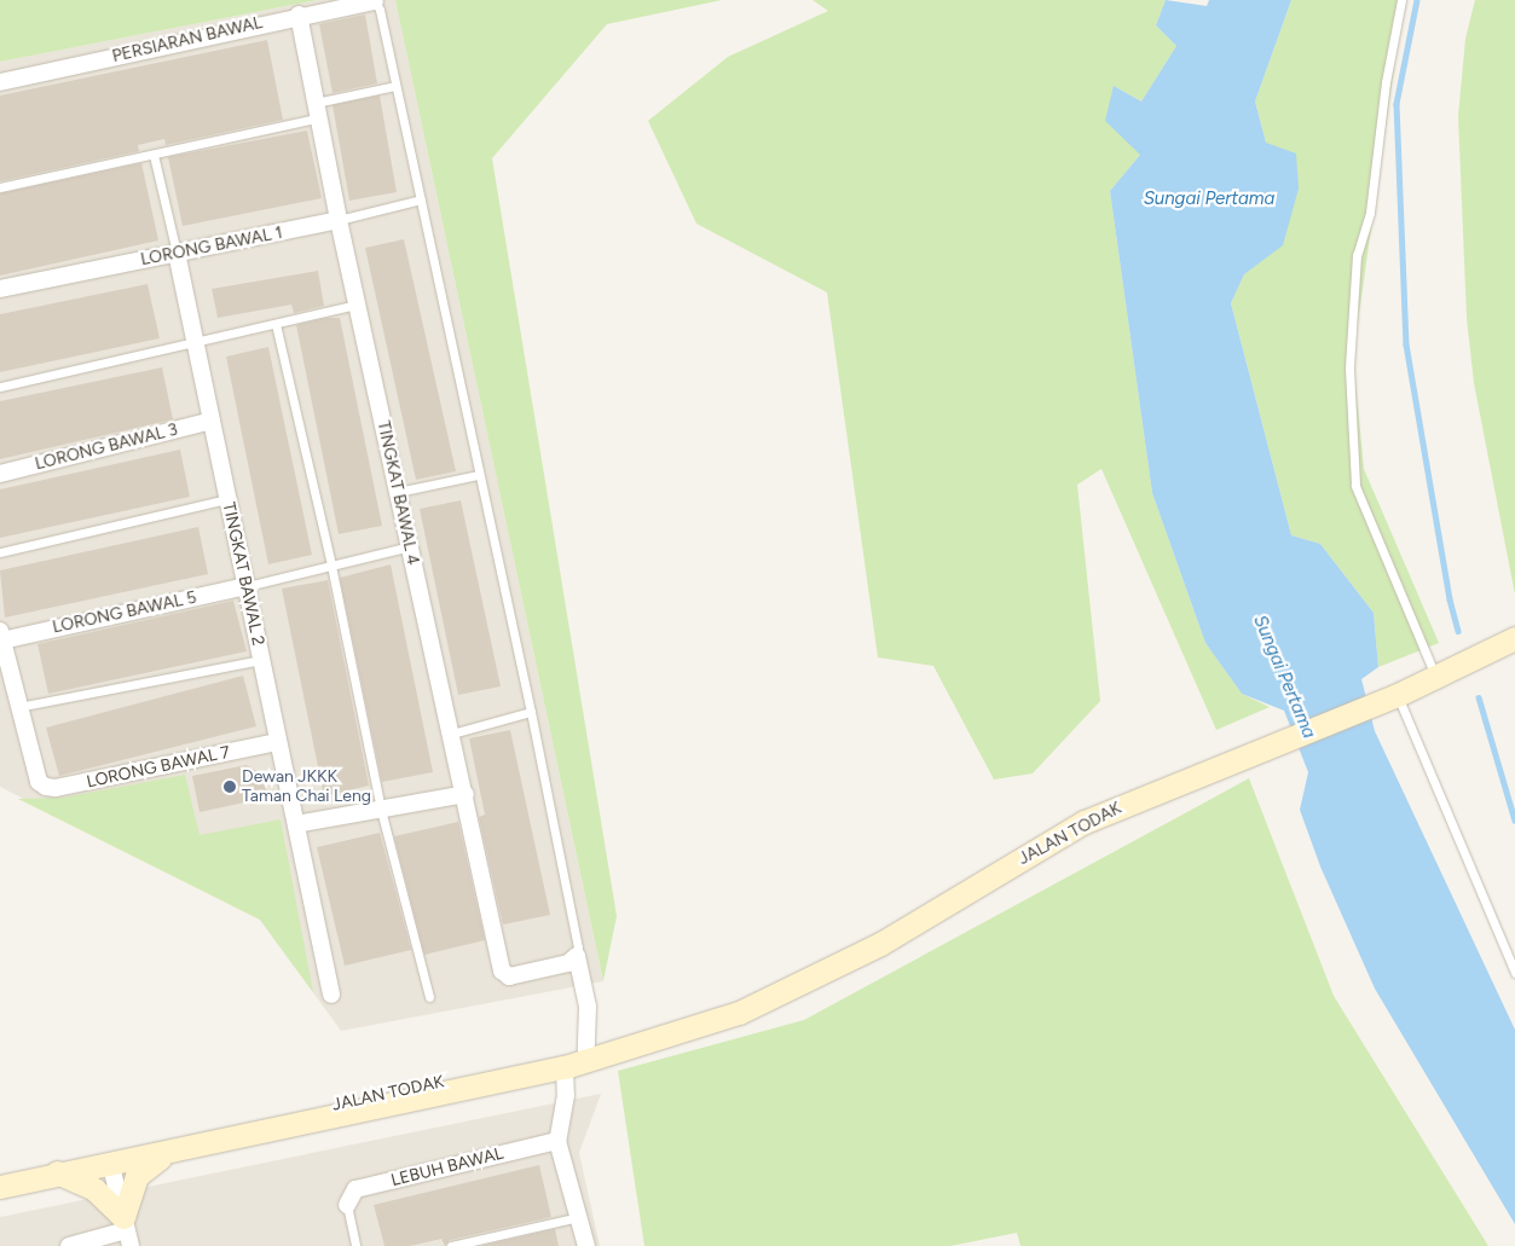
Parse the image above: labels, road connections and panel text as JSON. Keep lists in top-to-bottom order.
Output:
{
  "streets": {
    "main road": ["JALAN TODAK"],
    "street": [
      "PERSIARAN BAWAL",
      "LORONG BAWAL 1",
      "LORONG BAWAL 3",
      "TINGKAT BAWAL 4",
      "TINGKAT BAWAL 2",
      "LORONG BAWAL 5",
      "LORONG BAWAL 7",
      "LEBUH BAWAL"
    ]
  },
  "crossings": [
    ["PERSIARAN BAWAL", "TINGKAT BAWAL 4"],
    ["LORONG BAWAL 1", "TINGKAT BAWAL 4"],
    ["LORONG BAWAL 1", "TINGKAT BAWAL 2"],
    ["LORONG BAWAL 3", "TINGKAT BAWAL 2"],
    ["TINGKAT BAWAL 2", "LORONG BAWAL 5"],
    ["TINGKAT BAWAL 2", "LORONG BAWAL 7"]
  ],
  "water": ["Sungai Pertama"],
  "places": ["Dewan JKKK Taman Chai Leng"]
}
